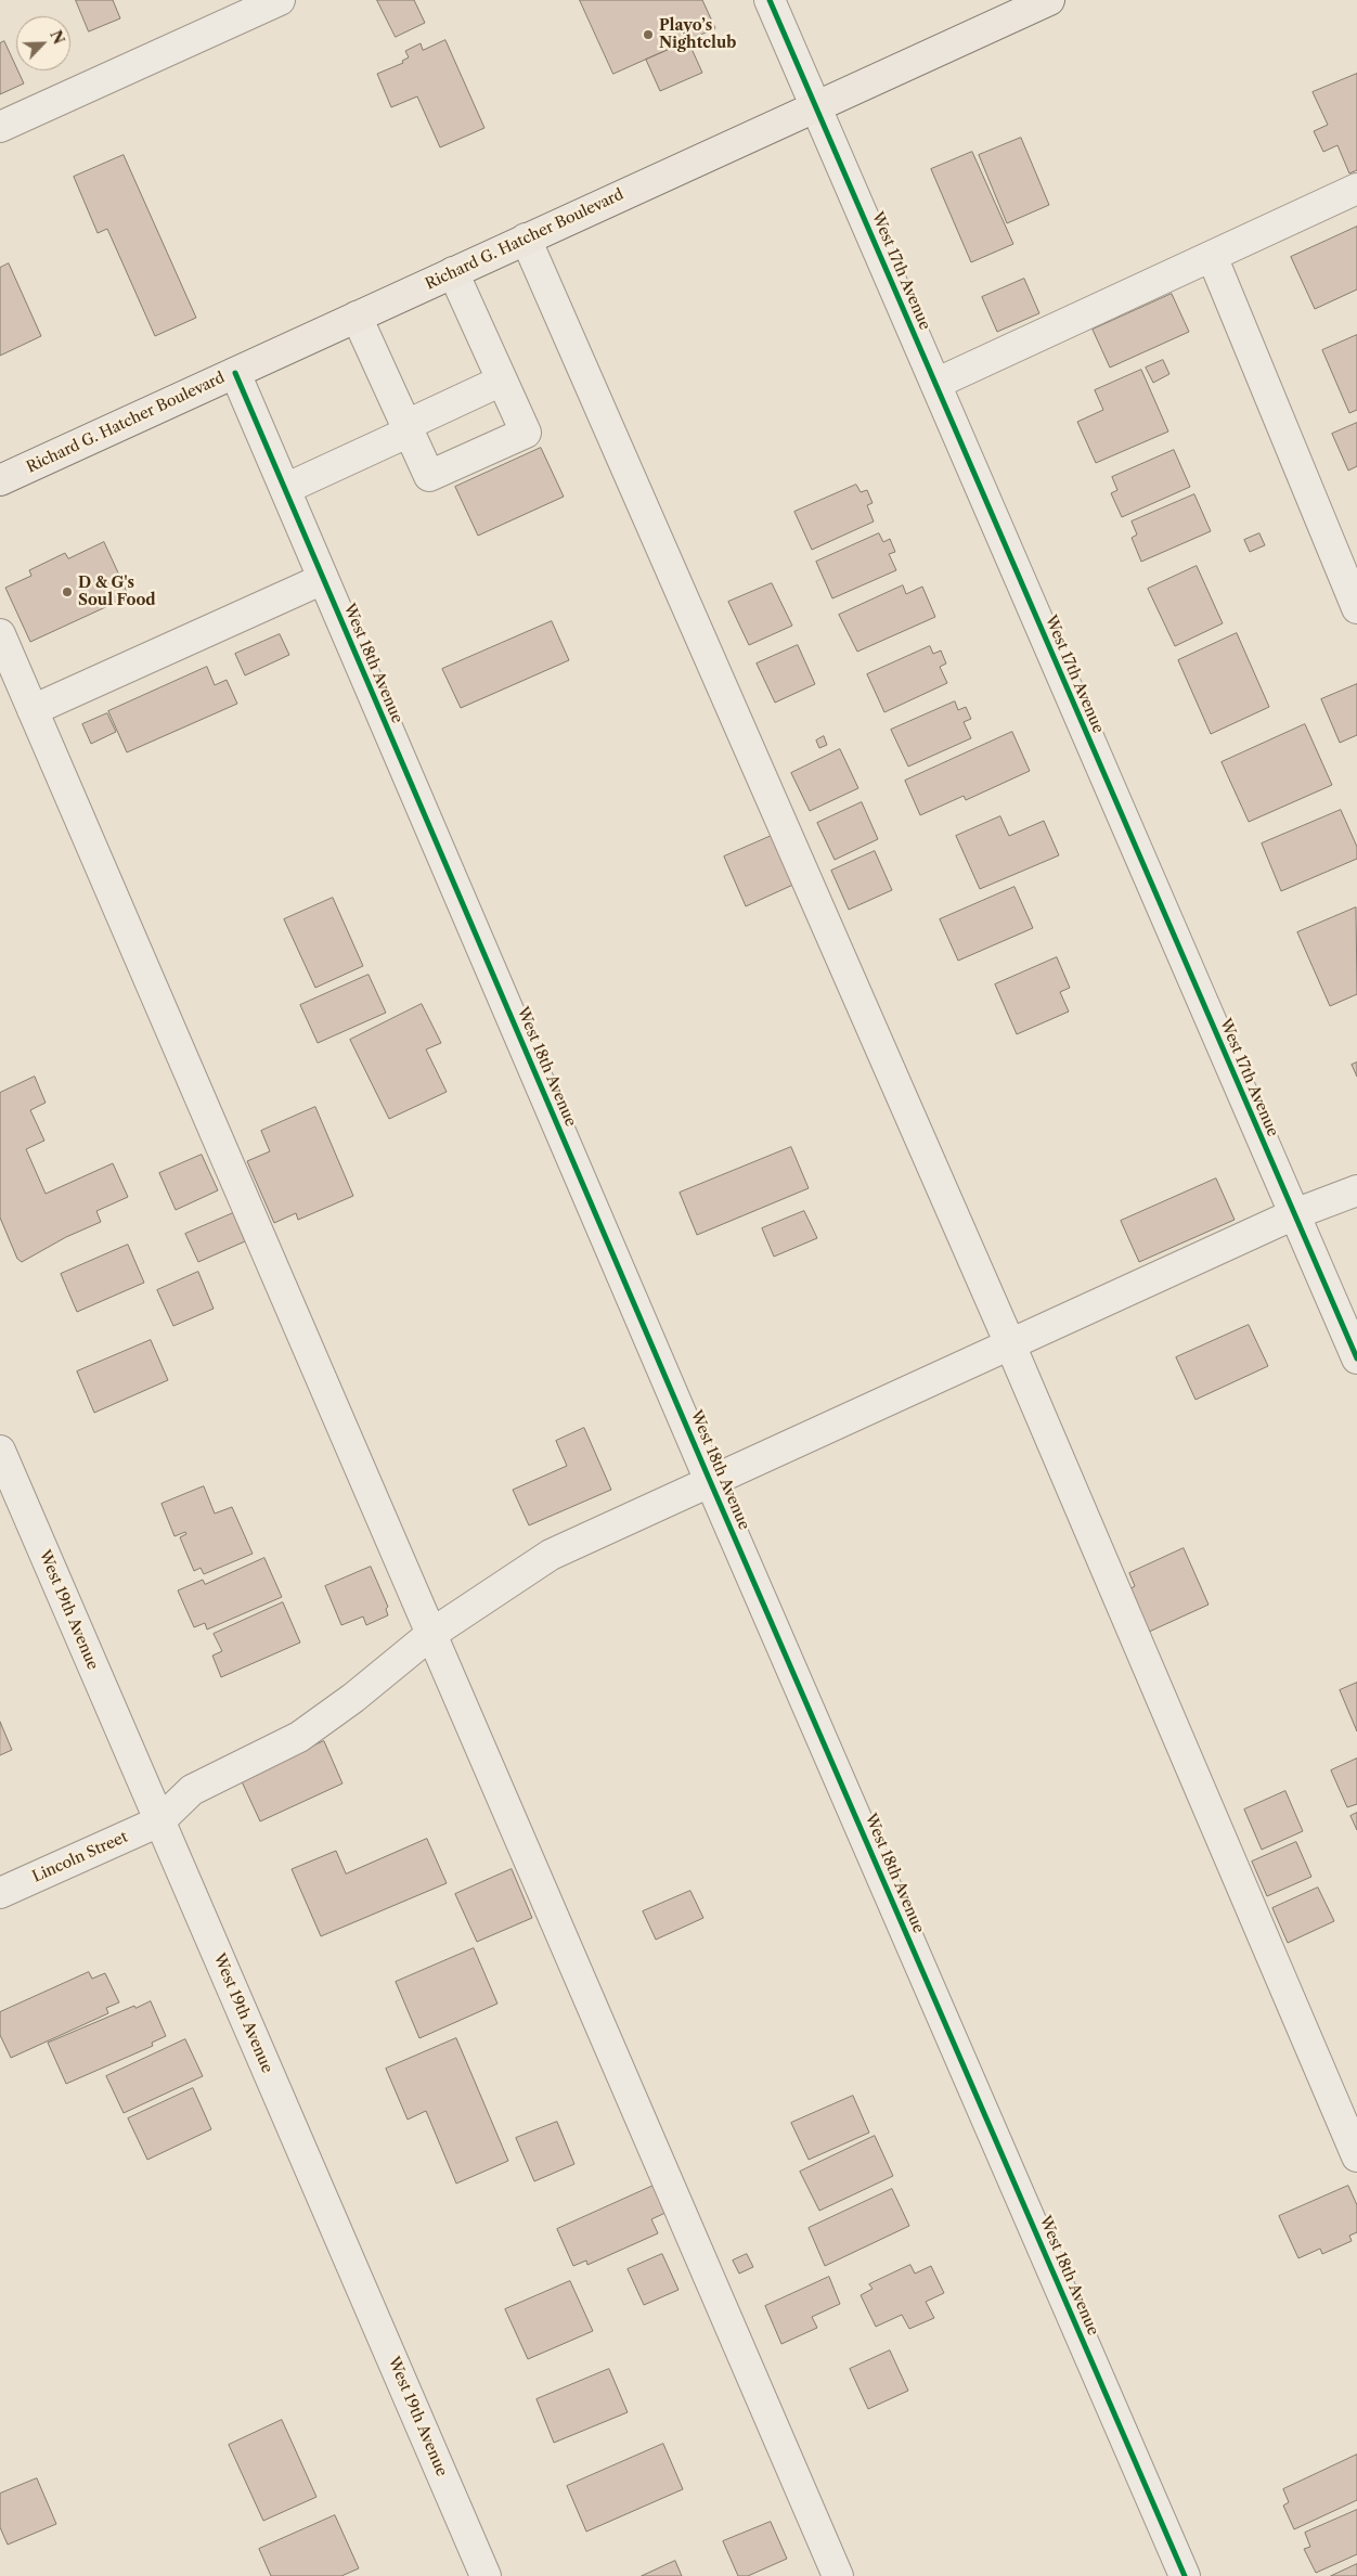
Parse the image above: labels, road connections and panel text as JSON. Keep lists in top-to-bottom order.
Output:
{
  "streets": {
    "main road": ["Richard G. Hatcher Boulevard"],
    "street": [
      "West 17th Avenue",
      "West 18th Avenue",
      "West 19th Avenue",
      "Lincoln Street"
    ]
  },
  "crossings": [
    ["Richard G. Hatcher Boulevard", "West 17th Avenue"],
    ["Richard G. Hatcher Boulevard", "West 18th Avenue"],
    ["West 19th Avenue", "Lincoln Street"]
  ],
  "places": ["Playo’s Nightclub", "D & G's Soul Food"],
  "north": "top right"
}
